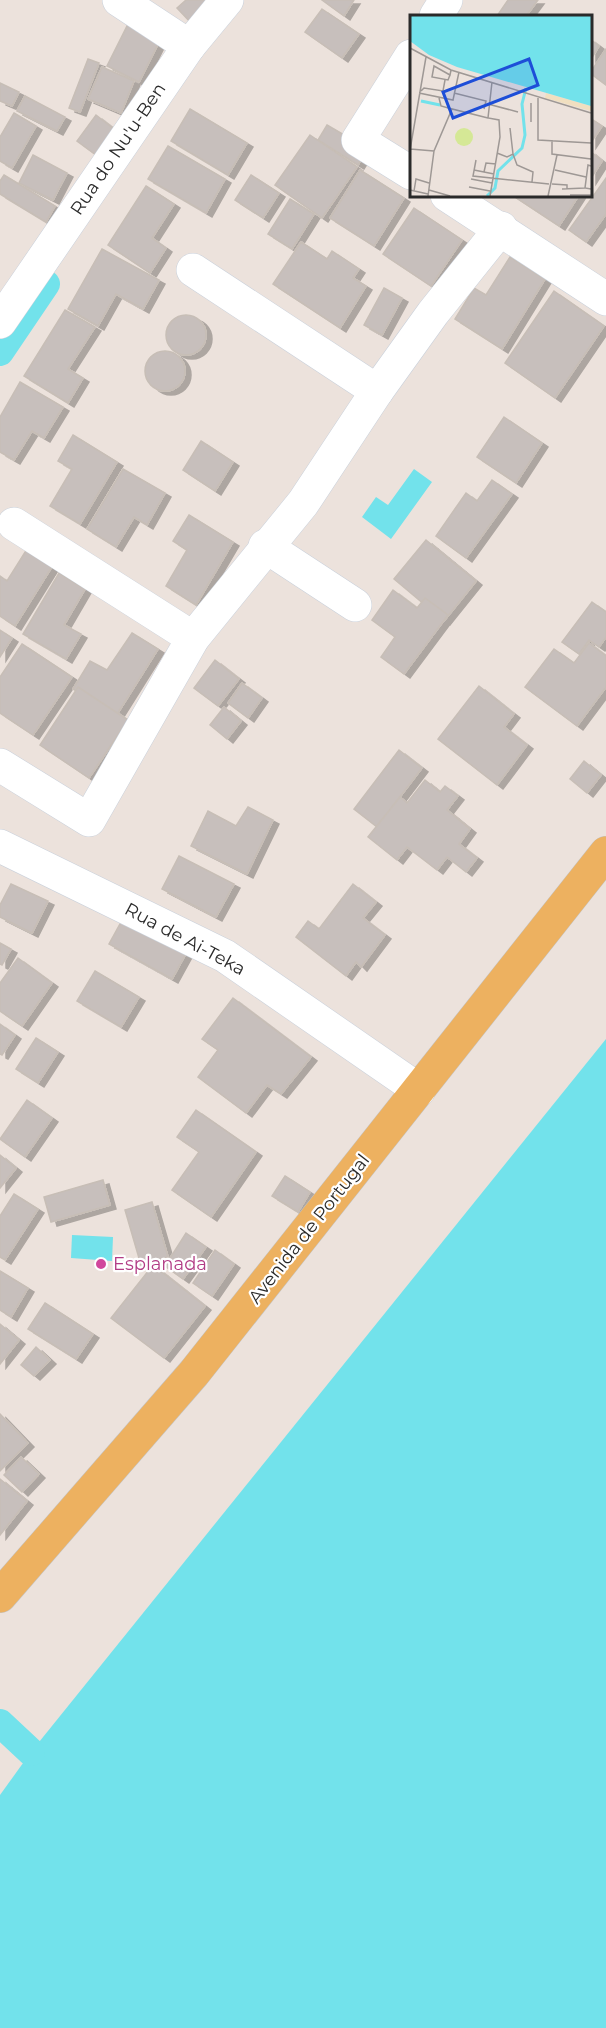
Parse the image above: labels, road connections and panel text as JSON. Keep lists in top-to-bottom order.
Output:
{
  "streets": {
    "main road": ["Avenida de Portugal"],
    "street": ["Rua do Nu'u-Ben", "Rua de Ai-Teka"]
  },
  "crossings": [
    ["Rua de Ai-Teka", "Avenida de Portugal"]
  ],
  "places": ["Esplanada"]
}
